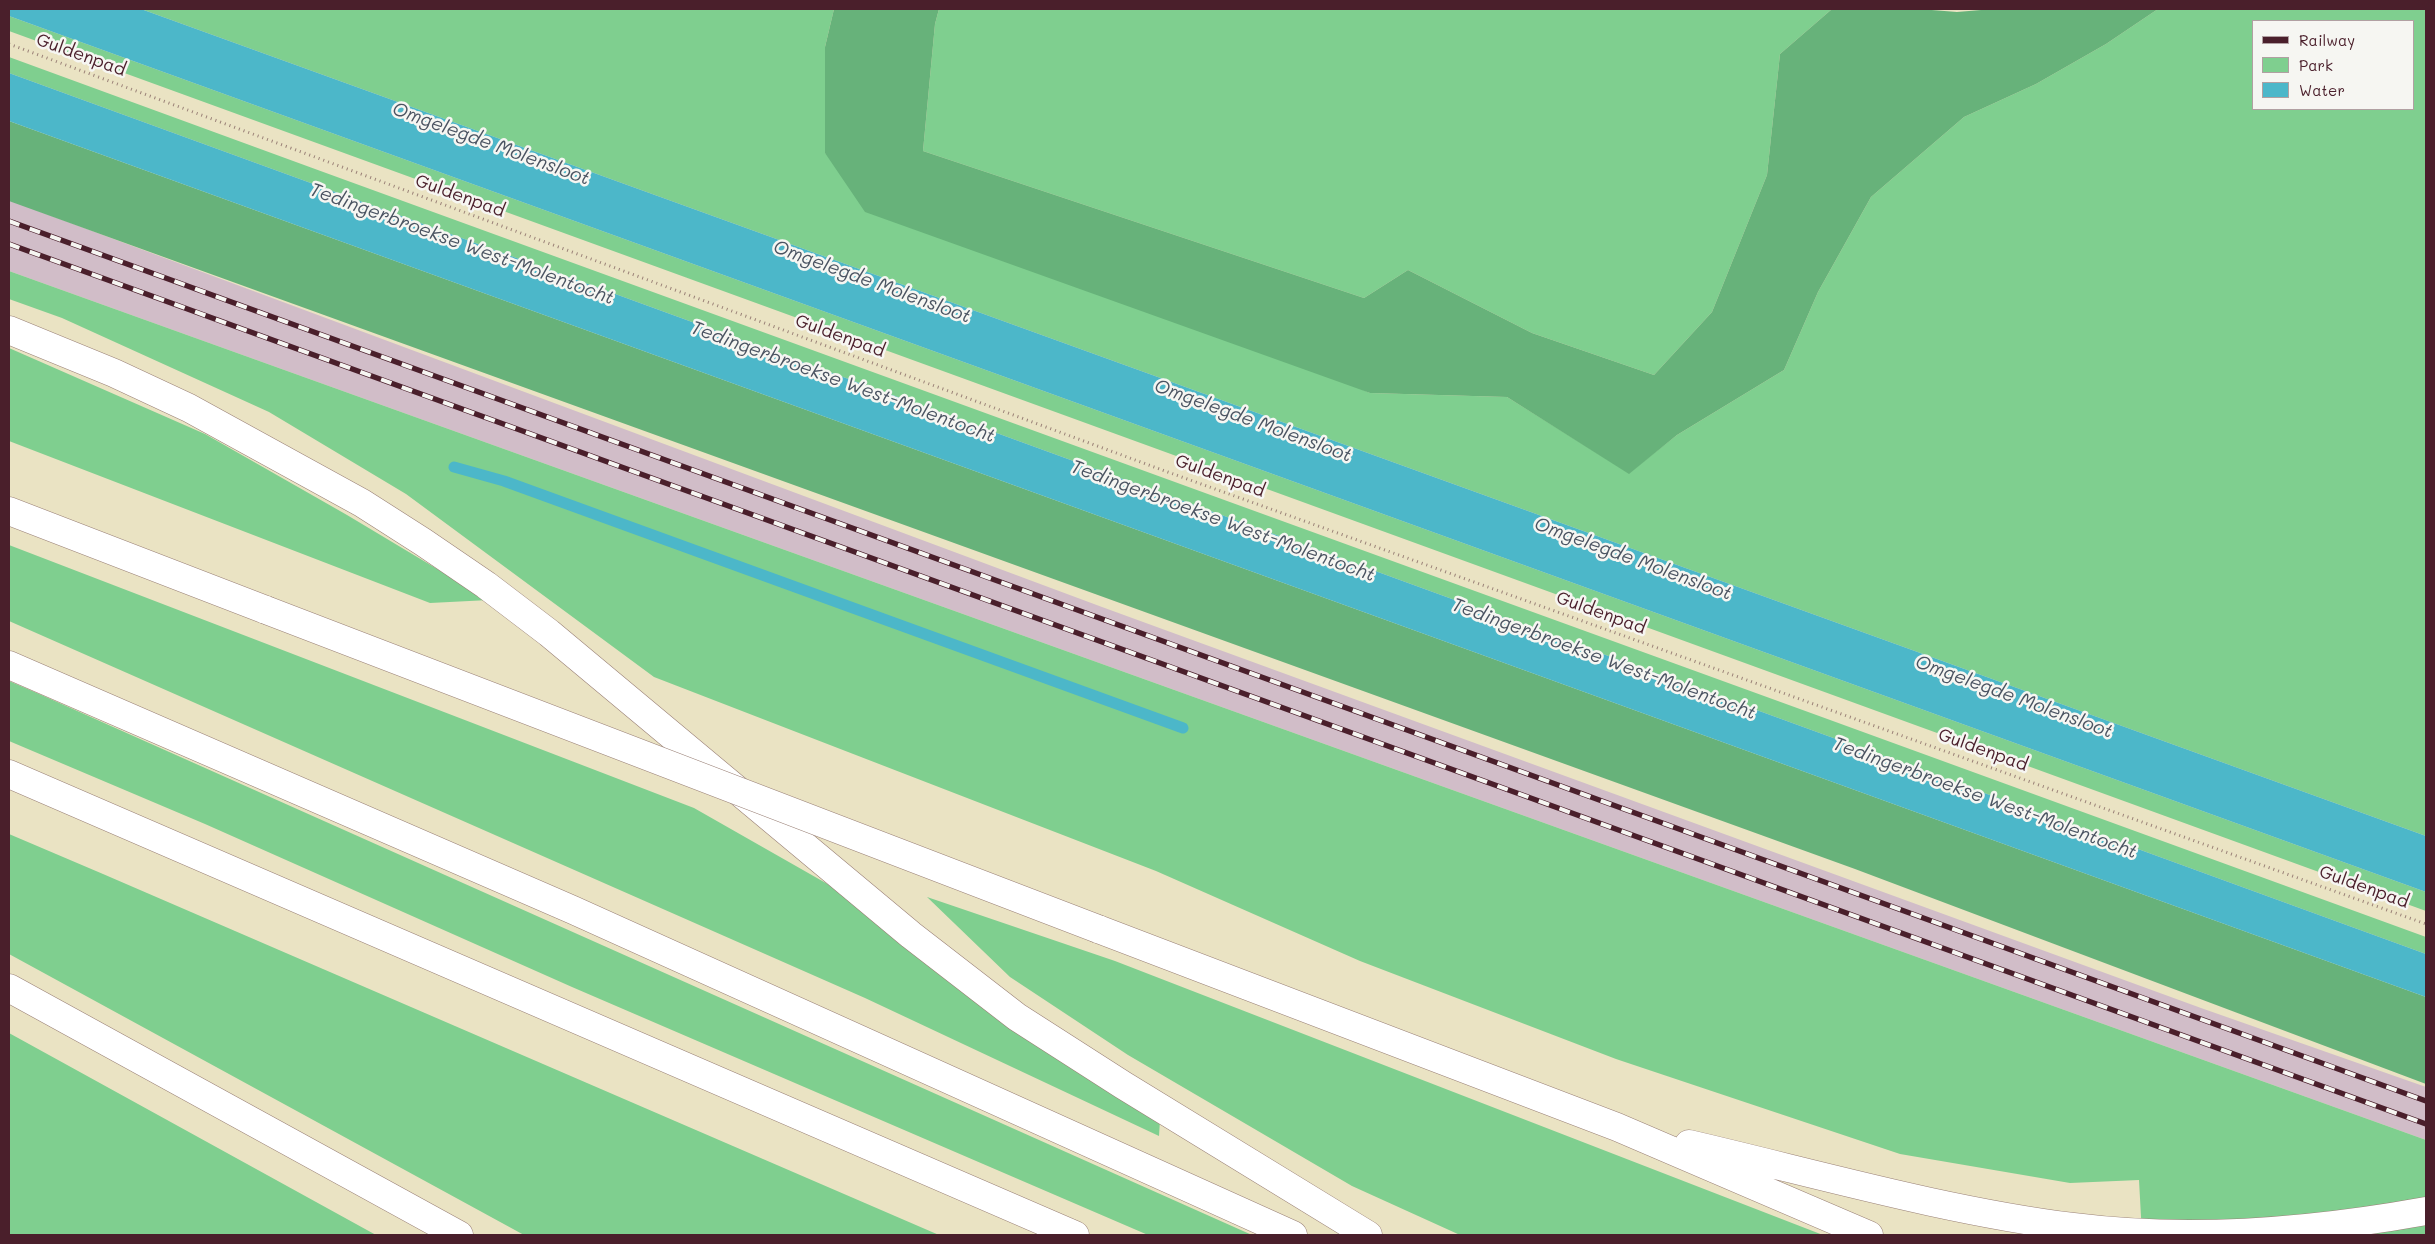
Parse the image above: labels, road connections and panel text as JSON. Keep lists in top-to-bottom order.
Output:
{
  "streets": {
    "path": ["Guldenpad"]
  },
  "water": ["Omgelegde Molensloot", "Tedingerbroekse West-Molentocht"],
  "legend": ["Railway", "Park", "Water"]
}
